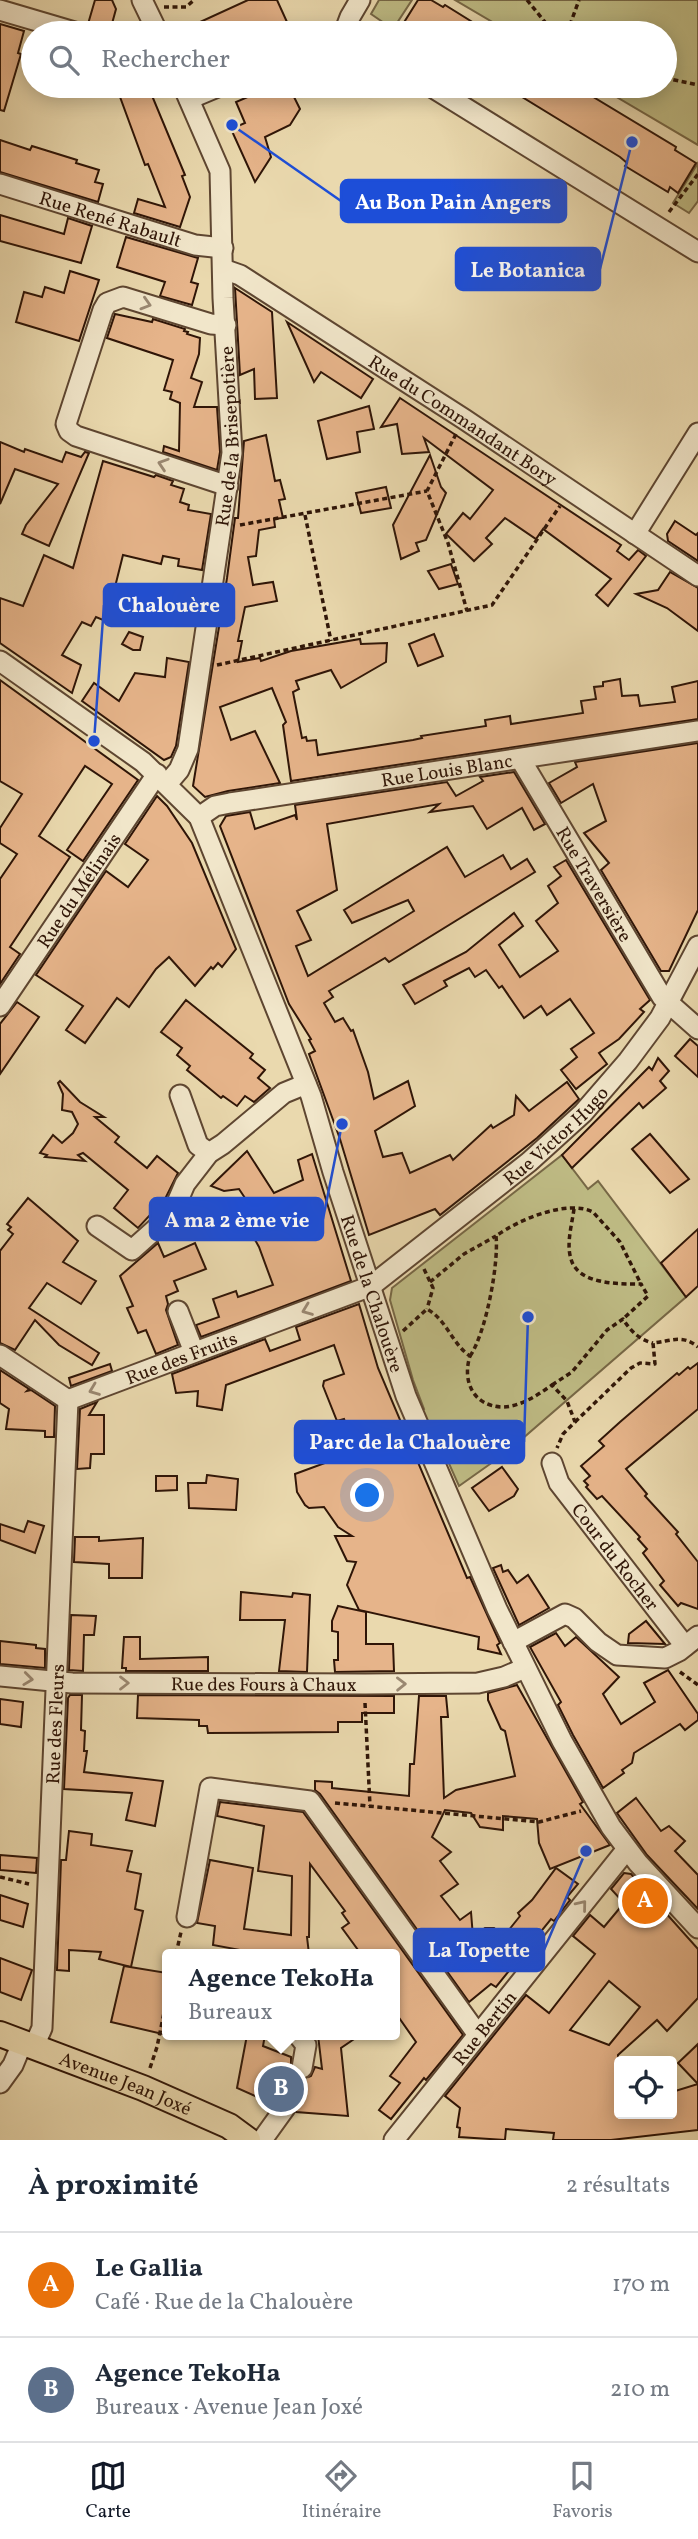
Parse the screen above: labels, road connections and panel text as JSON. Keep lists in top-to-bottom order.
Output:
{
  "streets": {
    "main road": ["Avenue Jean Joxé"],
    "street": [
      "Rue René Rabault",
      "Rue du Commandant Bory",
      "Rue de la Brisepotière",
      "Rue Louis Blanc",
      "Rue Traversière",
      "Rue du Mélinais",
      "Rue Victor Hugo",
      "Rue de la Chalouère",
      "Rue des Fruits",
      "Cour du Rocher",
      "Rue des Fours à Chaux",
      "Rue des Fleurs",
      "Rue Bertin"
    ]
  },
  "crossings": [
    ["Rue René Rabault", "Rue de la Brisepotière"],
    ["Rue du Commandant Bory", "Rue de la Brisepotière"],
    ["Rue de la Brisepotière", "Rue du Mélinais"],
    ["Rue de la Brisepotière", "Rue de la Chalouère"],
    ["Rue Louis Blanc", "Rue Traversière"],
    ["Rue Louis Blanc", "Rue de la Chalouère"],
    ["Rue Traversière", "Rue Victor Hugo"],
    ["Rue du Mélinais", "Rue de la Chalouère"],
    ["Rue Victor Hugo", "Rue de la Chalouère"],
    ["Rue Victor Hugo", "Rue des Fruits"],
    ["Rue de la Chalouère", "Rue des Fruits"],
    ["Rue de la Chalouère", "Cour du Rocher"],
    ["Rue de la Chalouère", "Rue des Fours à Chaux"],
    ["Rue de la Chalouère", "Rue Bertin"],
    ["Rue des Fruits", "Rue des Fleurs"],
    ["Rue des Fours à Chaux", "Rue des Fleurs"],
    ["Rue des Fleurs", "Avenue Jean Joxé"]
  ],
  "one_way": ["Rue des Fruits", "Rue des Fours à Chaux", "Rue Bertin"],
  "places": [
    "Au Bon Pain Angers",
    "Le Botanica",
    "Chalouère",
    "A ma 2 ème vie",
    "Parc de la Chalouère",
    "La Topette"
  ],
  "page": {
    "search": "Rechercher",
    "pins": ["A", "B"],
    "popup": ["Agence TekoHa", "Bureaux"],
    "heading": ["À proximité", "2 résultats"],
    "list": [
      {
        "mark": "A",
        "name": "Le Gallia",
        "note": "Café · Rue de la Chalouère",
        "value": "170 m"
      },
      {
        "mark": "B",
        "name": "Agence TekoHa",
        "note": "Bureaux · Avenue Jean Joxé",
        "value": "210 m"
      }
    ],
    "nav": ["Carte", "Itinéraire", "Favoris"]
  }
}
